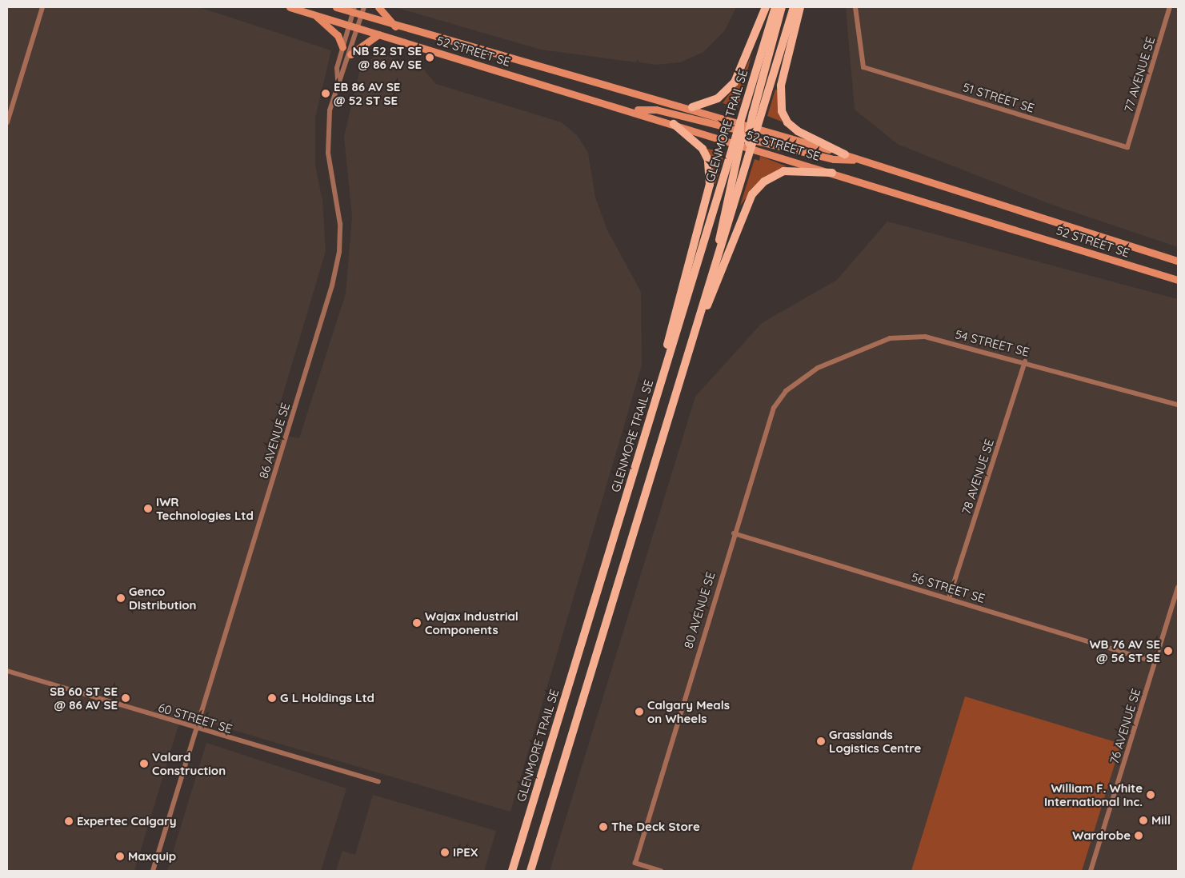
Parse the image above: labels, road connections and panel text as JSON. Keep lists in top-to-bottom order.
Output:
{
  "streets": {
    "main road": ["52 STREET SE", "GLENMORE TRAIL SE"],
    "street": [
      "77 AVENUE SE",
      "51 STREET SE",
      "54 STREET SE",
      "86 AVENUE SE",
      "78 AVENUE SE",
      "56 STREET SE",
      "80 AVENUE SE",
      "60 STREET SE",
      "76 AVENUE SE"
    ]
  },
  "crossings": [
    ["52 STREET SE", "GLENMORE TRAIL SE"],
    ["52 STREET SE", "86 AVENUE SE"],
    ["77 AVENUE SE", "51 STREET SE"],
    ["54 STREET SE", "78 AVENUE SE"],
    ["54 STREET SE", "80 AVENUE SE"],
    ["86 AVENUE SE", "60 STREET SE"],
    ["78 AVENUE SE", "56 STREET SE"],
    ["56 STREET SE", "80 AVENUE SE"],
    ["56 STREET SE", "76 AVENUE SE"]
  ],
  "places": [
    "NB 52 ST SE @ 86 AV SE",
    "EB 86 AV SE @ 52 ST SE",
    "IWR Technologies Ltd",
    "Genco DIstribution",
    "Wajax Industrial Components",
    "WB 76 AV SE @ 56 ST SE",
    "SB 60 ST SE @ 86 AV SE",
    "G L Holdings Ltd",
    "Calgary Meals on Wheels",
    "Grasslands Logistics Centre",
    "Valard Construction",
    "William F. White International Inc.",
    "Mill",
    "Expertec Calgary",
    "The Deck Store",
    "Wardrobe",
    "IPEX",
    "Maxquip"
  ]
}
